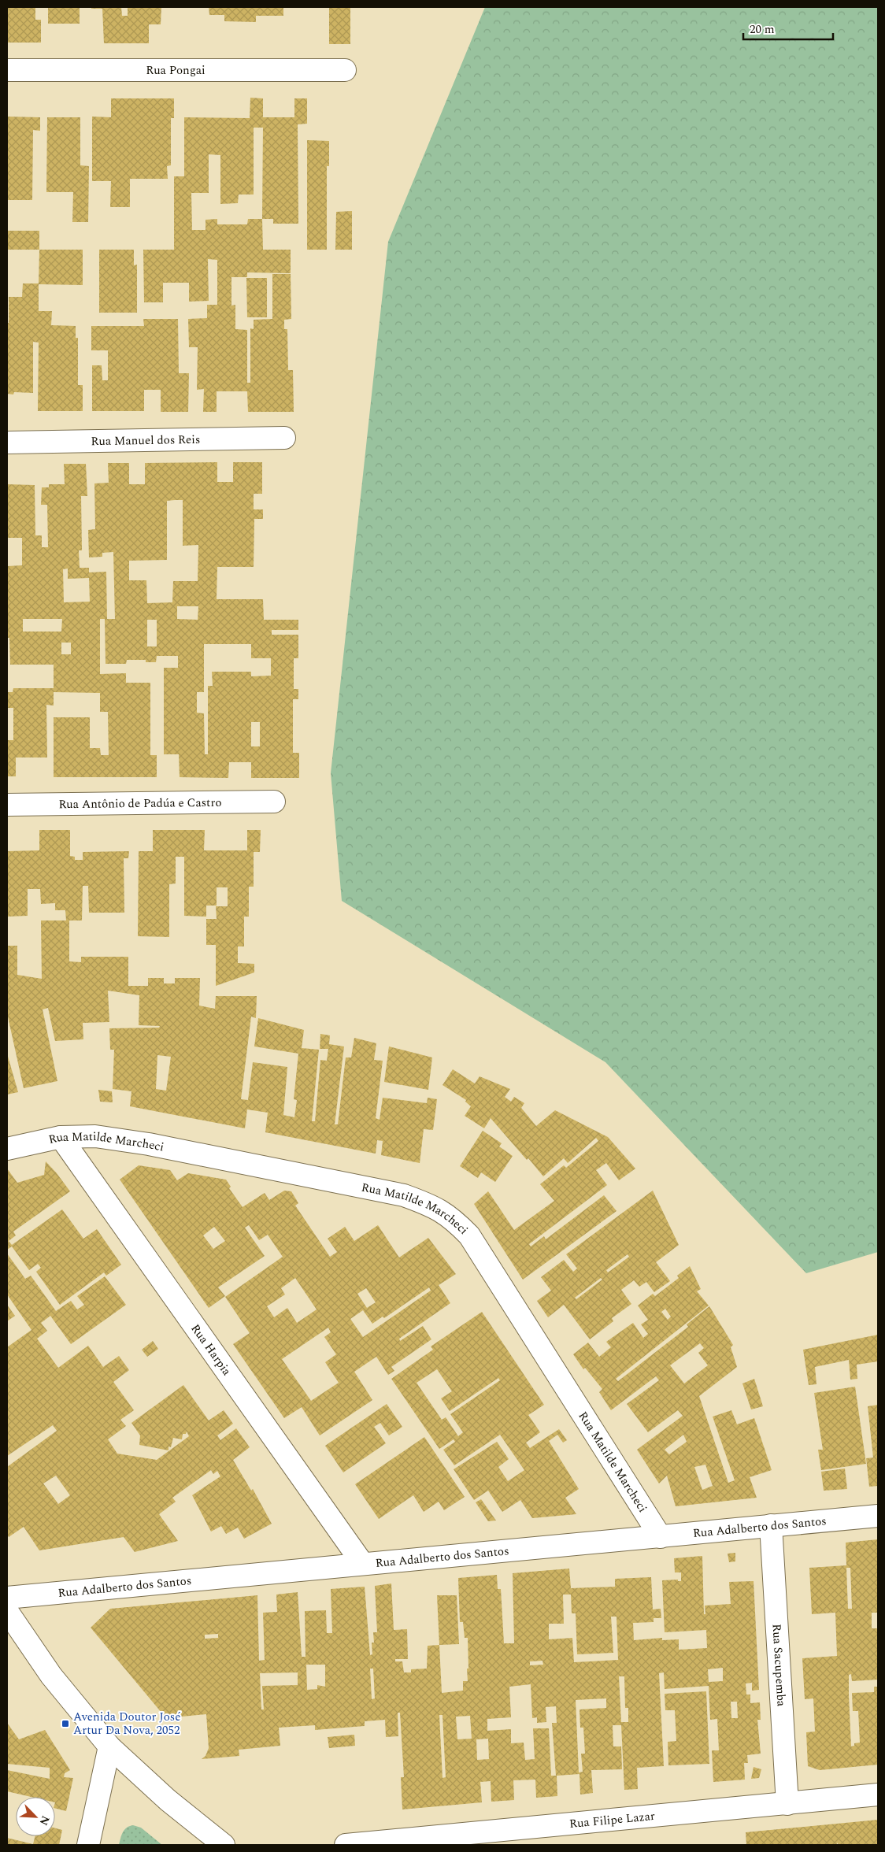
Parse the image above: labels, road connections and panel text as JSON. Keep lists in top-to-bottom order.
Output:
{
  "streets": {
    "street": [
      "Rua Pongai",
      "Rua Manuel dos Reis",
      "Rua Antônio de Padúa e Castro",
      "Rua Matilde Marcheci",
      "Rua Harpia",
      "Rua Adalberto dos Santos",
      "Rua Sacupemba",
      "Rua Filipe Lazar"
    ]
  },
  "crossings": [
    ["Rua Matilde Marcheci", "Rua Harpia"],
    ["Rua Matilde Marcheci", "Rua Adalberto dos Santos"],
    ["Rua Harpia", "Rua Adalberto dos Santos"],
    ["Rua Adalberto dos Santos", "Rua Sacupemba"],
    ["Rua Sacupemba", "Rua Filipe Lazar"]
  ],
  "places": {
    "transit": ["Avenida Doutor José Artur Da Nova, 2052"]
  },
  "scale_bar": "20 m",
  "north": "bottom right"
}
